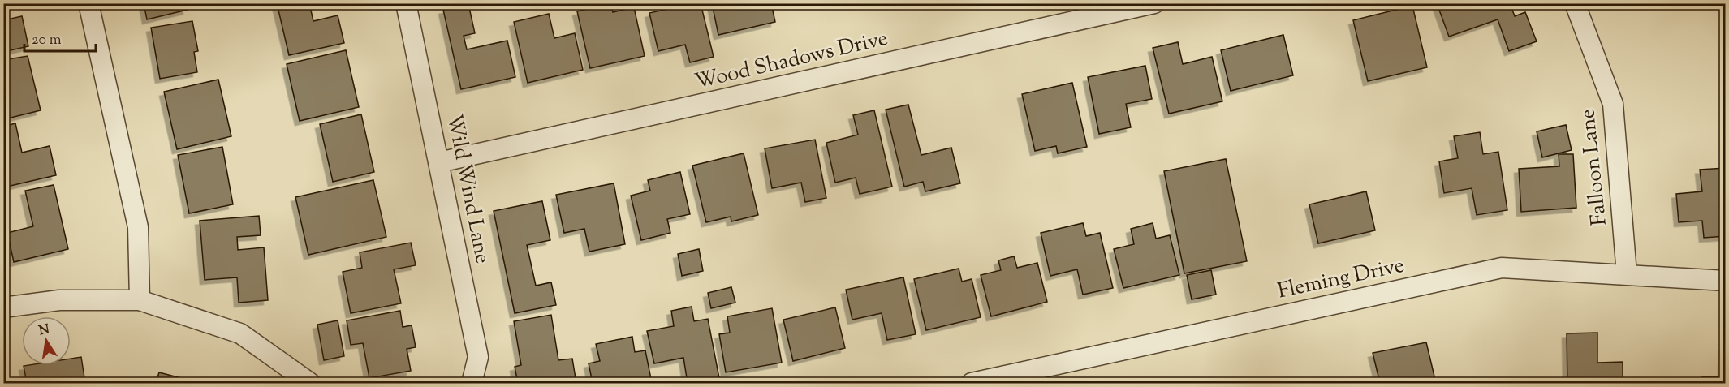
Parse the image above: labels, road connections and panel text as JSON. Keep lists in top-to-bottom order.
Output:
{
  "streets": {
    "street": [
      "Wood Shadows Drive",
      "Falloon Lane",
      "Wild Wind Lane",
      "Fleming Drive"
    ]
  },
  "crossings": [
    ["Wood Shadows Drive", "Wild Wind Lane"],
    ["Falloon Lane", "Fleming Drive"]
  ],
  "scale_bar": "20 m",
  "north": "top"
}
